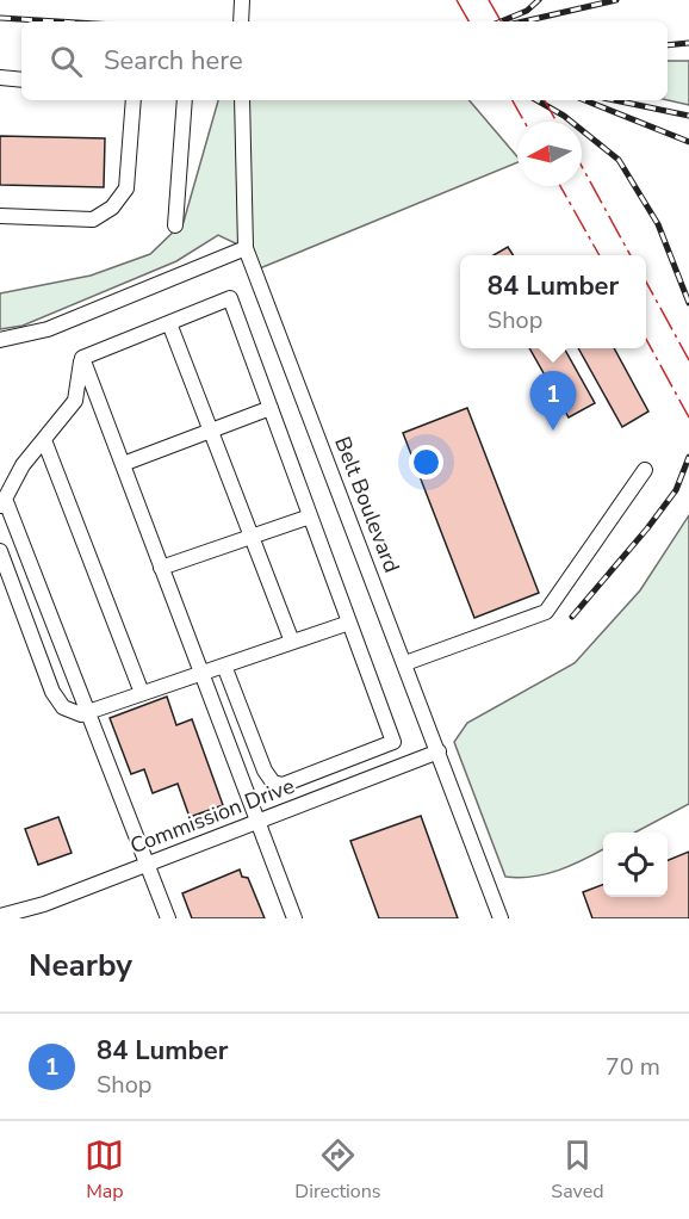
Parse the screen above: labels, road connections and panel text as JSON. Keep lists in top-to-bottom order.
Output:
{
  "streets": {
    "street": ["Belt Boulevard", "Commission Drive"]
  },
  "crossings": [
    ["Belt Boulevard", "Commission Drive"]
  ],
  "north": "left",
  "page": {
    "search": "Search here",
    "popup": ["84 Lumber", "Shop"],
    "pins": "1",
    "heading": "Nearby",
    "list": [
      {
        "mark": "1",
        "name": "84 Lumber",
        "note": "Shop",
        "value": "70 m"
      }
    ],
    "nav": ["Map", "Directions", "Saved"]
  }
}
